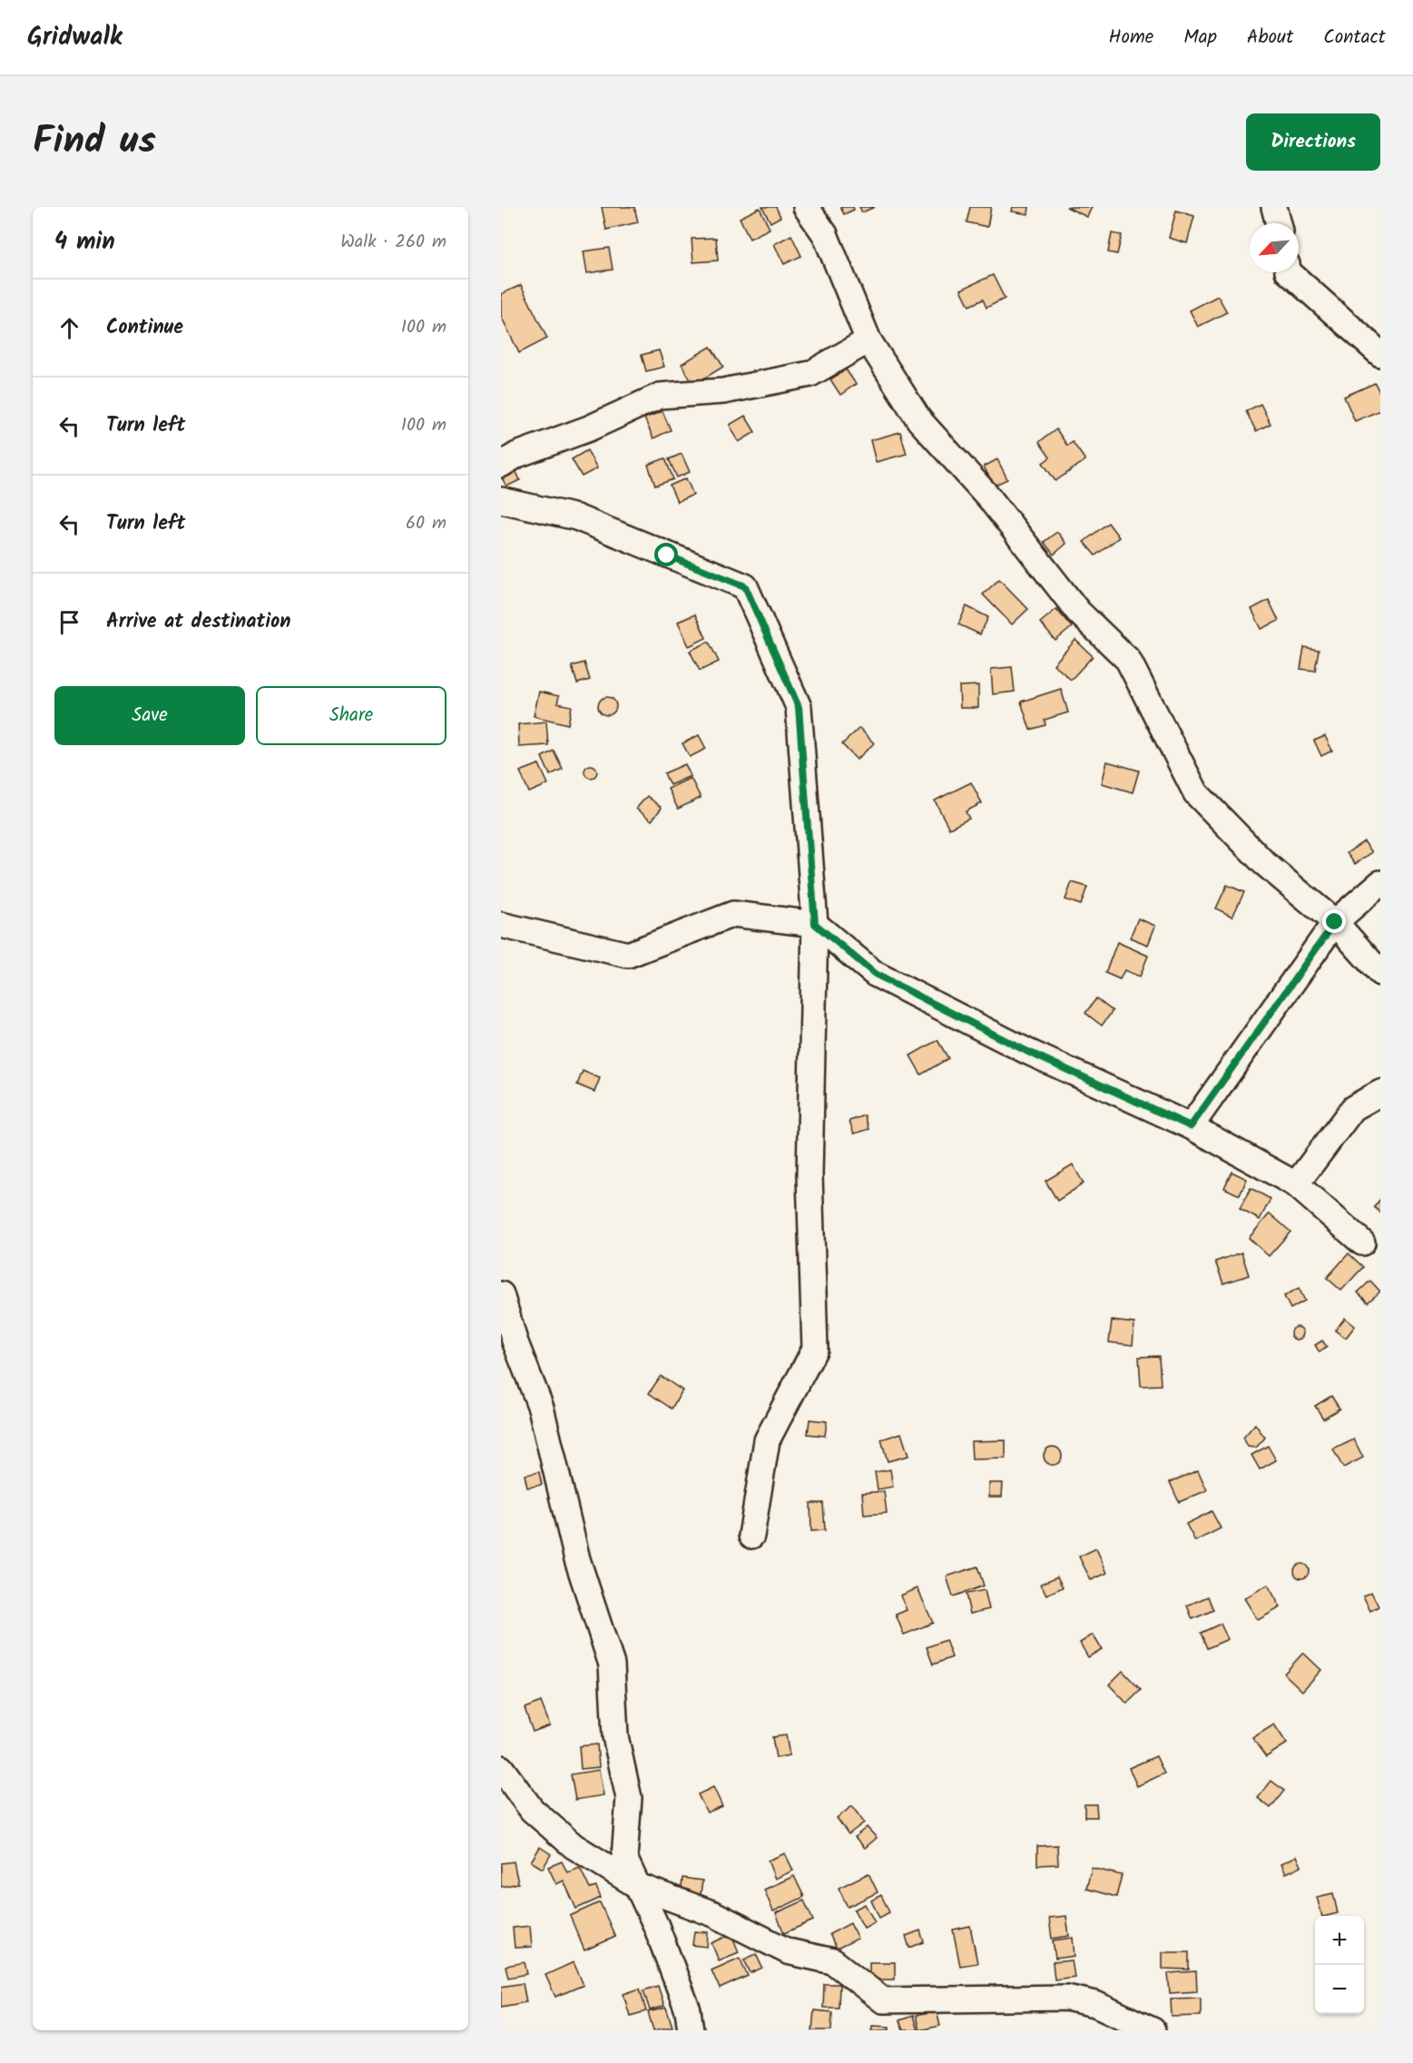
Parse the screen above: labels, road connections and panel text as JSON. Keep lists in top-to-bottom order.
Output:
{
  "north": "bottom left",
  "page": {
    "header": "Gridwalk",
    "nav": [
      "Home",
      "Map",
      "About",
      "Contact"
    ],
    "title": "Find us",
    "buttons": [
      "Directions",
      ["Save", "Share"]
    ],
    "heading": ["4 min", "Walk · 260 m"],
    "list": [
      ["Continue", "100 m"],
      ["Turn left", "100 m"],
      ["Turn left", "60 m"],
      "Arrive at destination"
    ],
    "map_buttons": ["+", "−"]
  }
}
